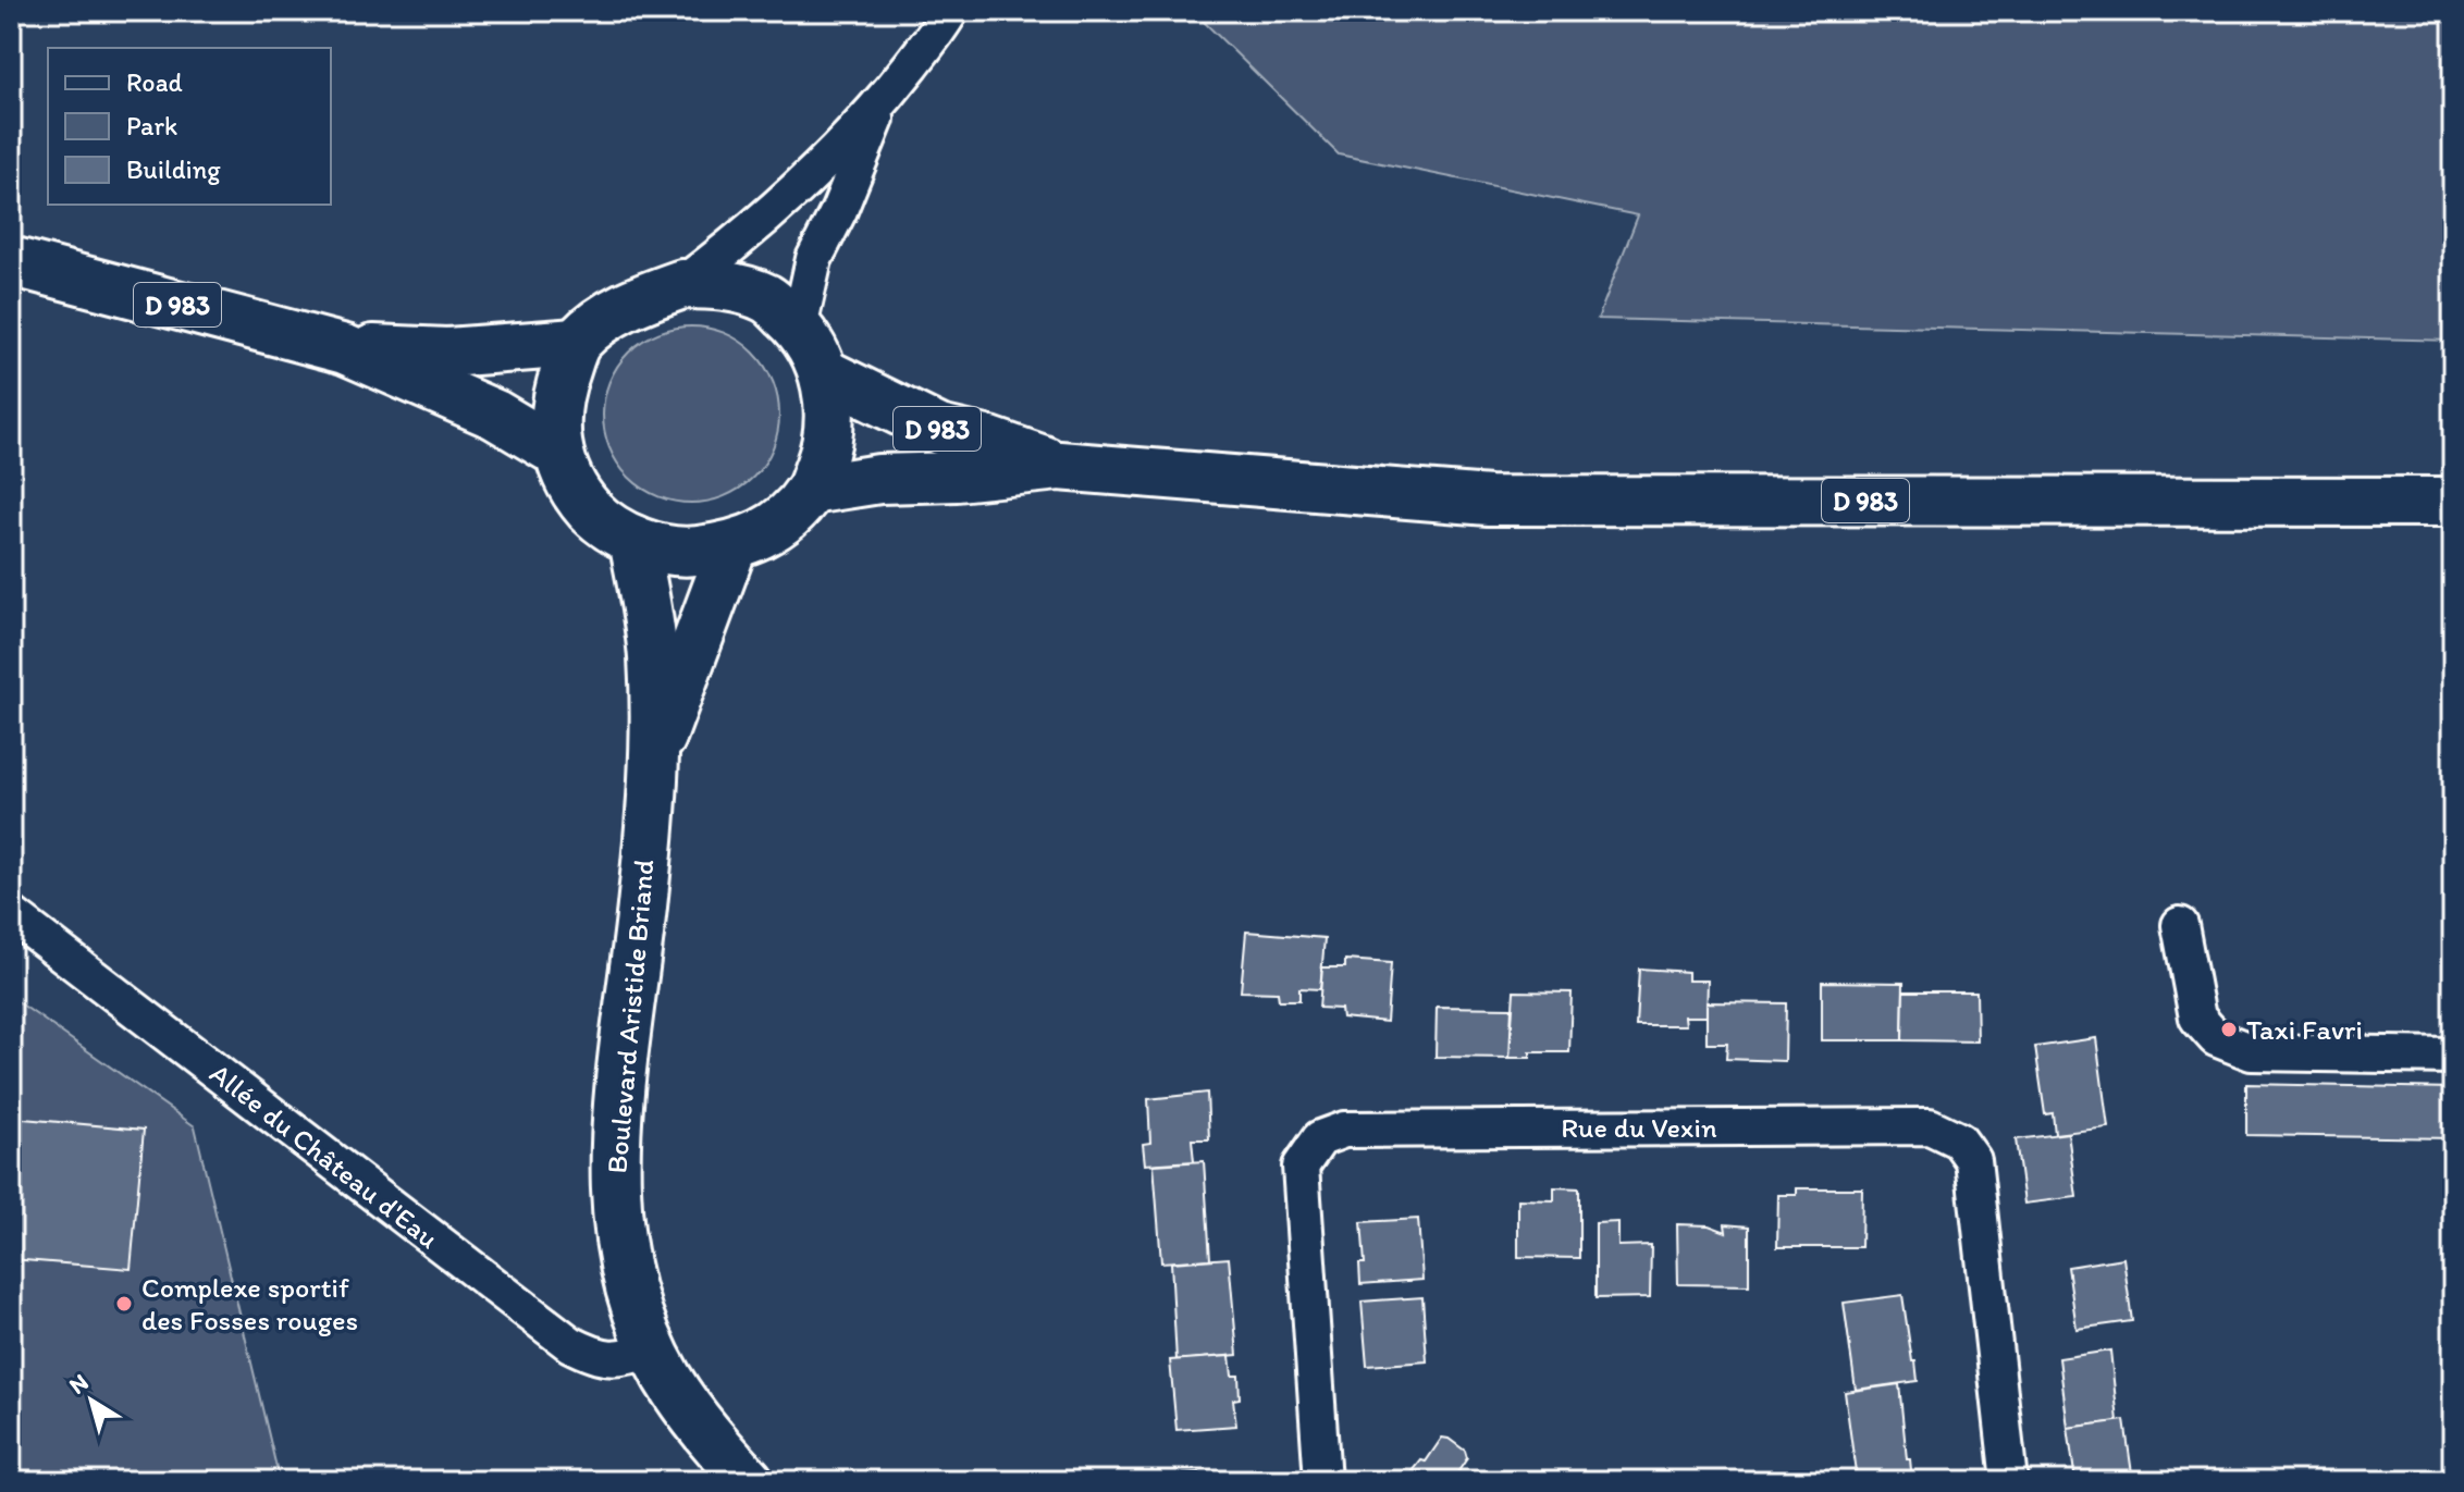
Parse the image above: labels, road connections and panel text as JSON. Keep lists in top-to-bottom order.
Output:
{
  "streets": {
    "main road": ["D 983", "Boulevard Aristide Briand"],
    "street": ["Rue du Vexin", "Allée du Château d'Eau"]
  },
  "crossings": [
    ["D 983", "Boulevard Aristide Briand"],
    ["Boulevard Aristide Briand", "Allée du Château d'Eau"]
  ],
  "places": ["Taxi Favri", "Complexe sportif des Fosses rouges"],
  "legend": ["Road", "Park", "Building"],
  "north": "top left"
}
